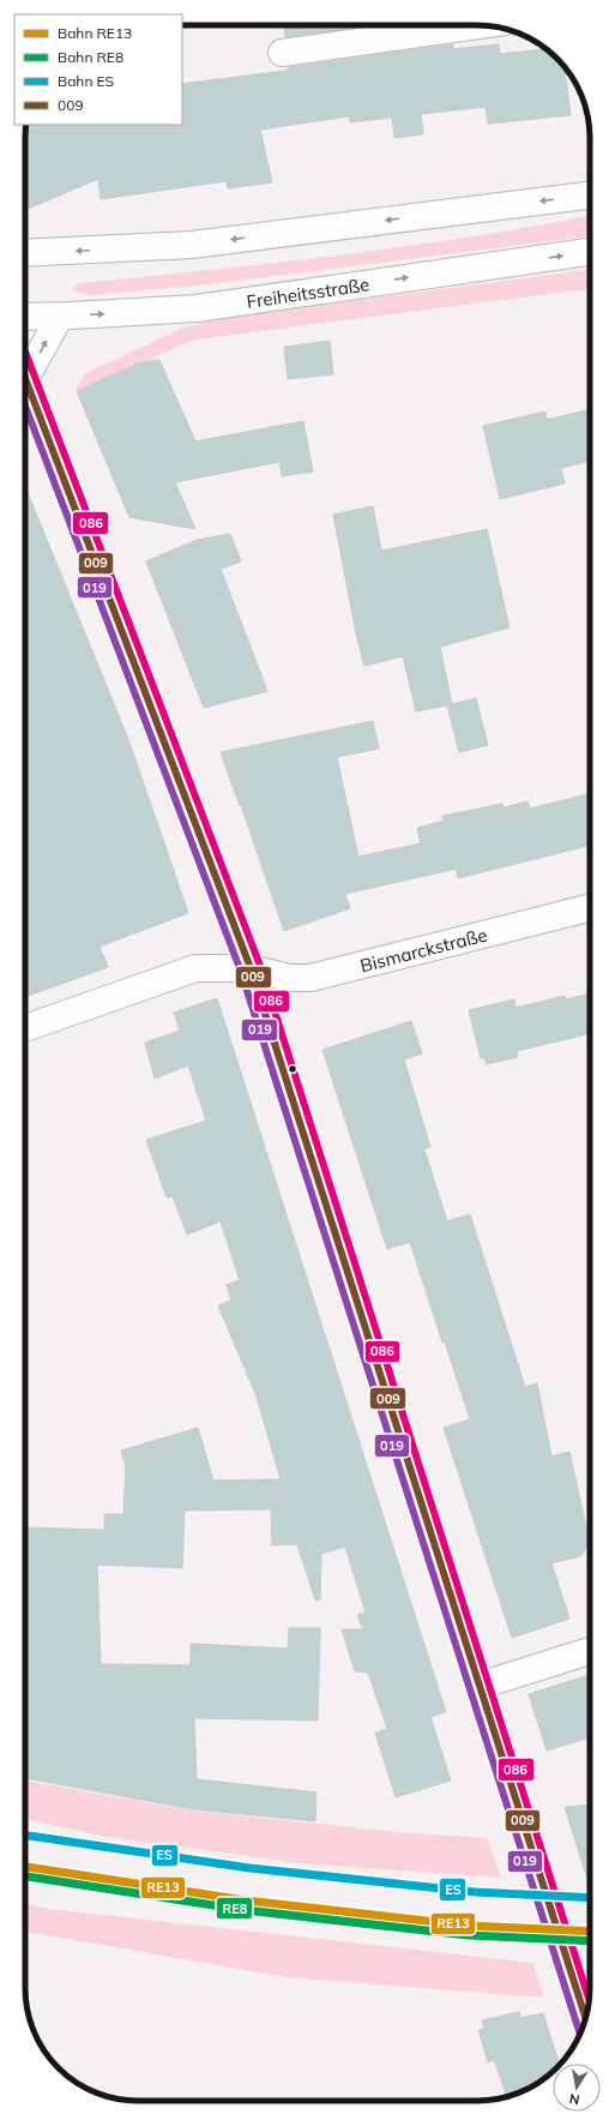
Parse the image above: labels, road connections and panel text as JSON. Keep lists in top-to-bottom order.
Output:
{
  "streets": {
    "main road": ["Freiheitsstraße", "Bismarckstraße"]
  },
  "lines": [
    "transit line 086",
    "transit line 009",
    "transit line 019",
    "rail line ES",
    "rail line RE13",
    "rail line RE8"
  ],
  "legend": [
    "Bahn RE13",
    "Bahn RE8",
    "Bahn ES",
    "009"
  ],
  "north": "bottom"
}
